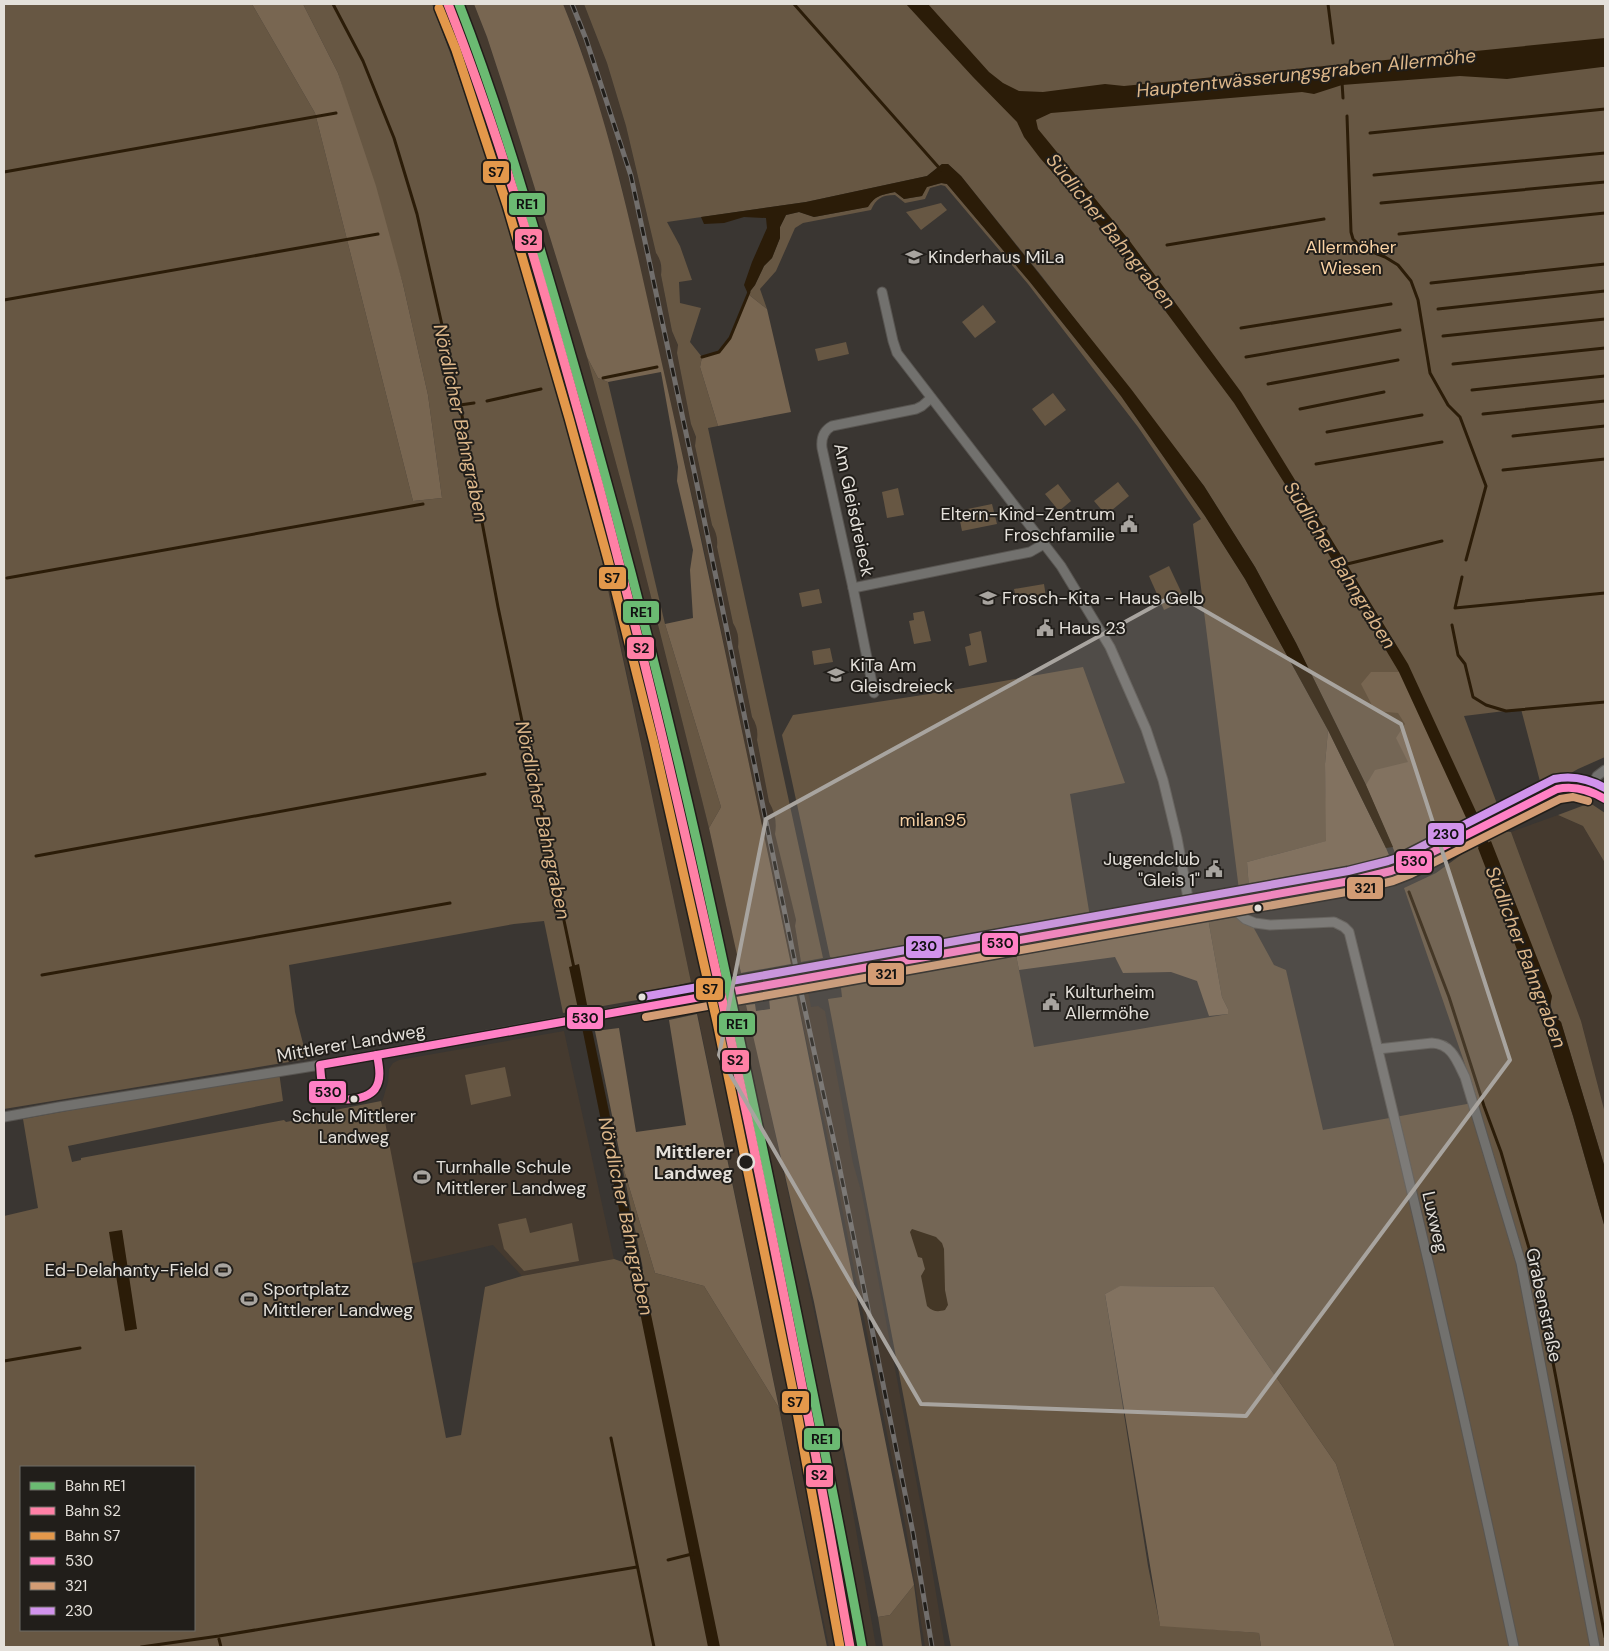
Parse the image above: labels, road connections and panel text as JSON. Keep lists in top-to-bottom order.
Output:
{
  "streets": {
    "street": [
      "Am Gleisdreieck",
      "Mittlerer Landweg",
      "Luxweg",
      "Grabenstraße"
    ]
  },
  "crossings": [
    ["Mittlerer Landweg", "Luxweg"],
    ["Luxweg", "Grabenstraße"]
  ],
  "water": ["Hauptentwässerungsgraben Allermöhe", "Südlicher Bahngraben", "Nördlicher Bahngraben"],
  "parks": ["Allermöher Wiesen", "milan95"],
  "places": {
    "school or university": ["Kinderhaus MiLa", "Frosch-Kita - Haus Gelb", "KiTa Am Gleisdreieck"],
    "public building": [
      "Eltern-Kind-Zentrum Froschfamilie",
      "Haus 23",
      "Jugendclub \"Gleis 1\"",
      "Kulturheim Allermöhe"
    ],
    "other": ["Schule Mittlerer Landweg", "Mittlerer Landweg"],
    "sports": ["Turnhalle Schule Mittlerer Landweg", "Ed-Delahanty-Field", "Sportplatz Mittlerer Landweg"]
  },
  "lines": [
    "rail line RE1",
    "rail line S2",
    "rail line S7",
    "transit line 230",
    "transit line 530",
    "transit line 321"
  ],
  "legend": [
    "Bahn RE1",
    "Bahn S2",
    "Bahn S7",
    "530",
    "321",
    "230"
  ]
}
